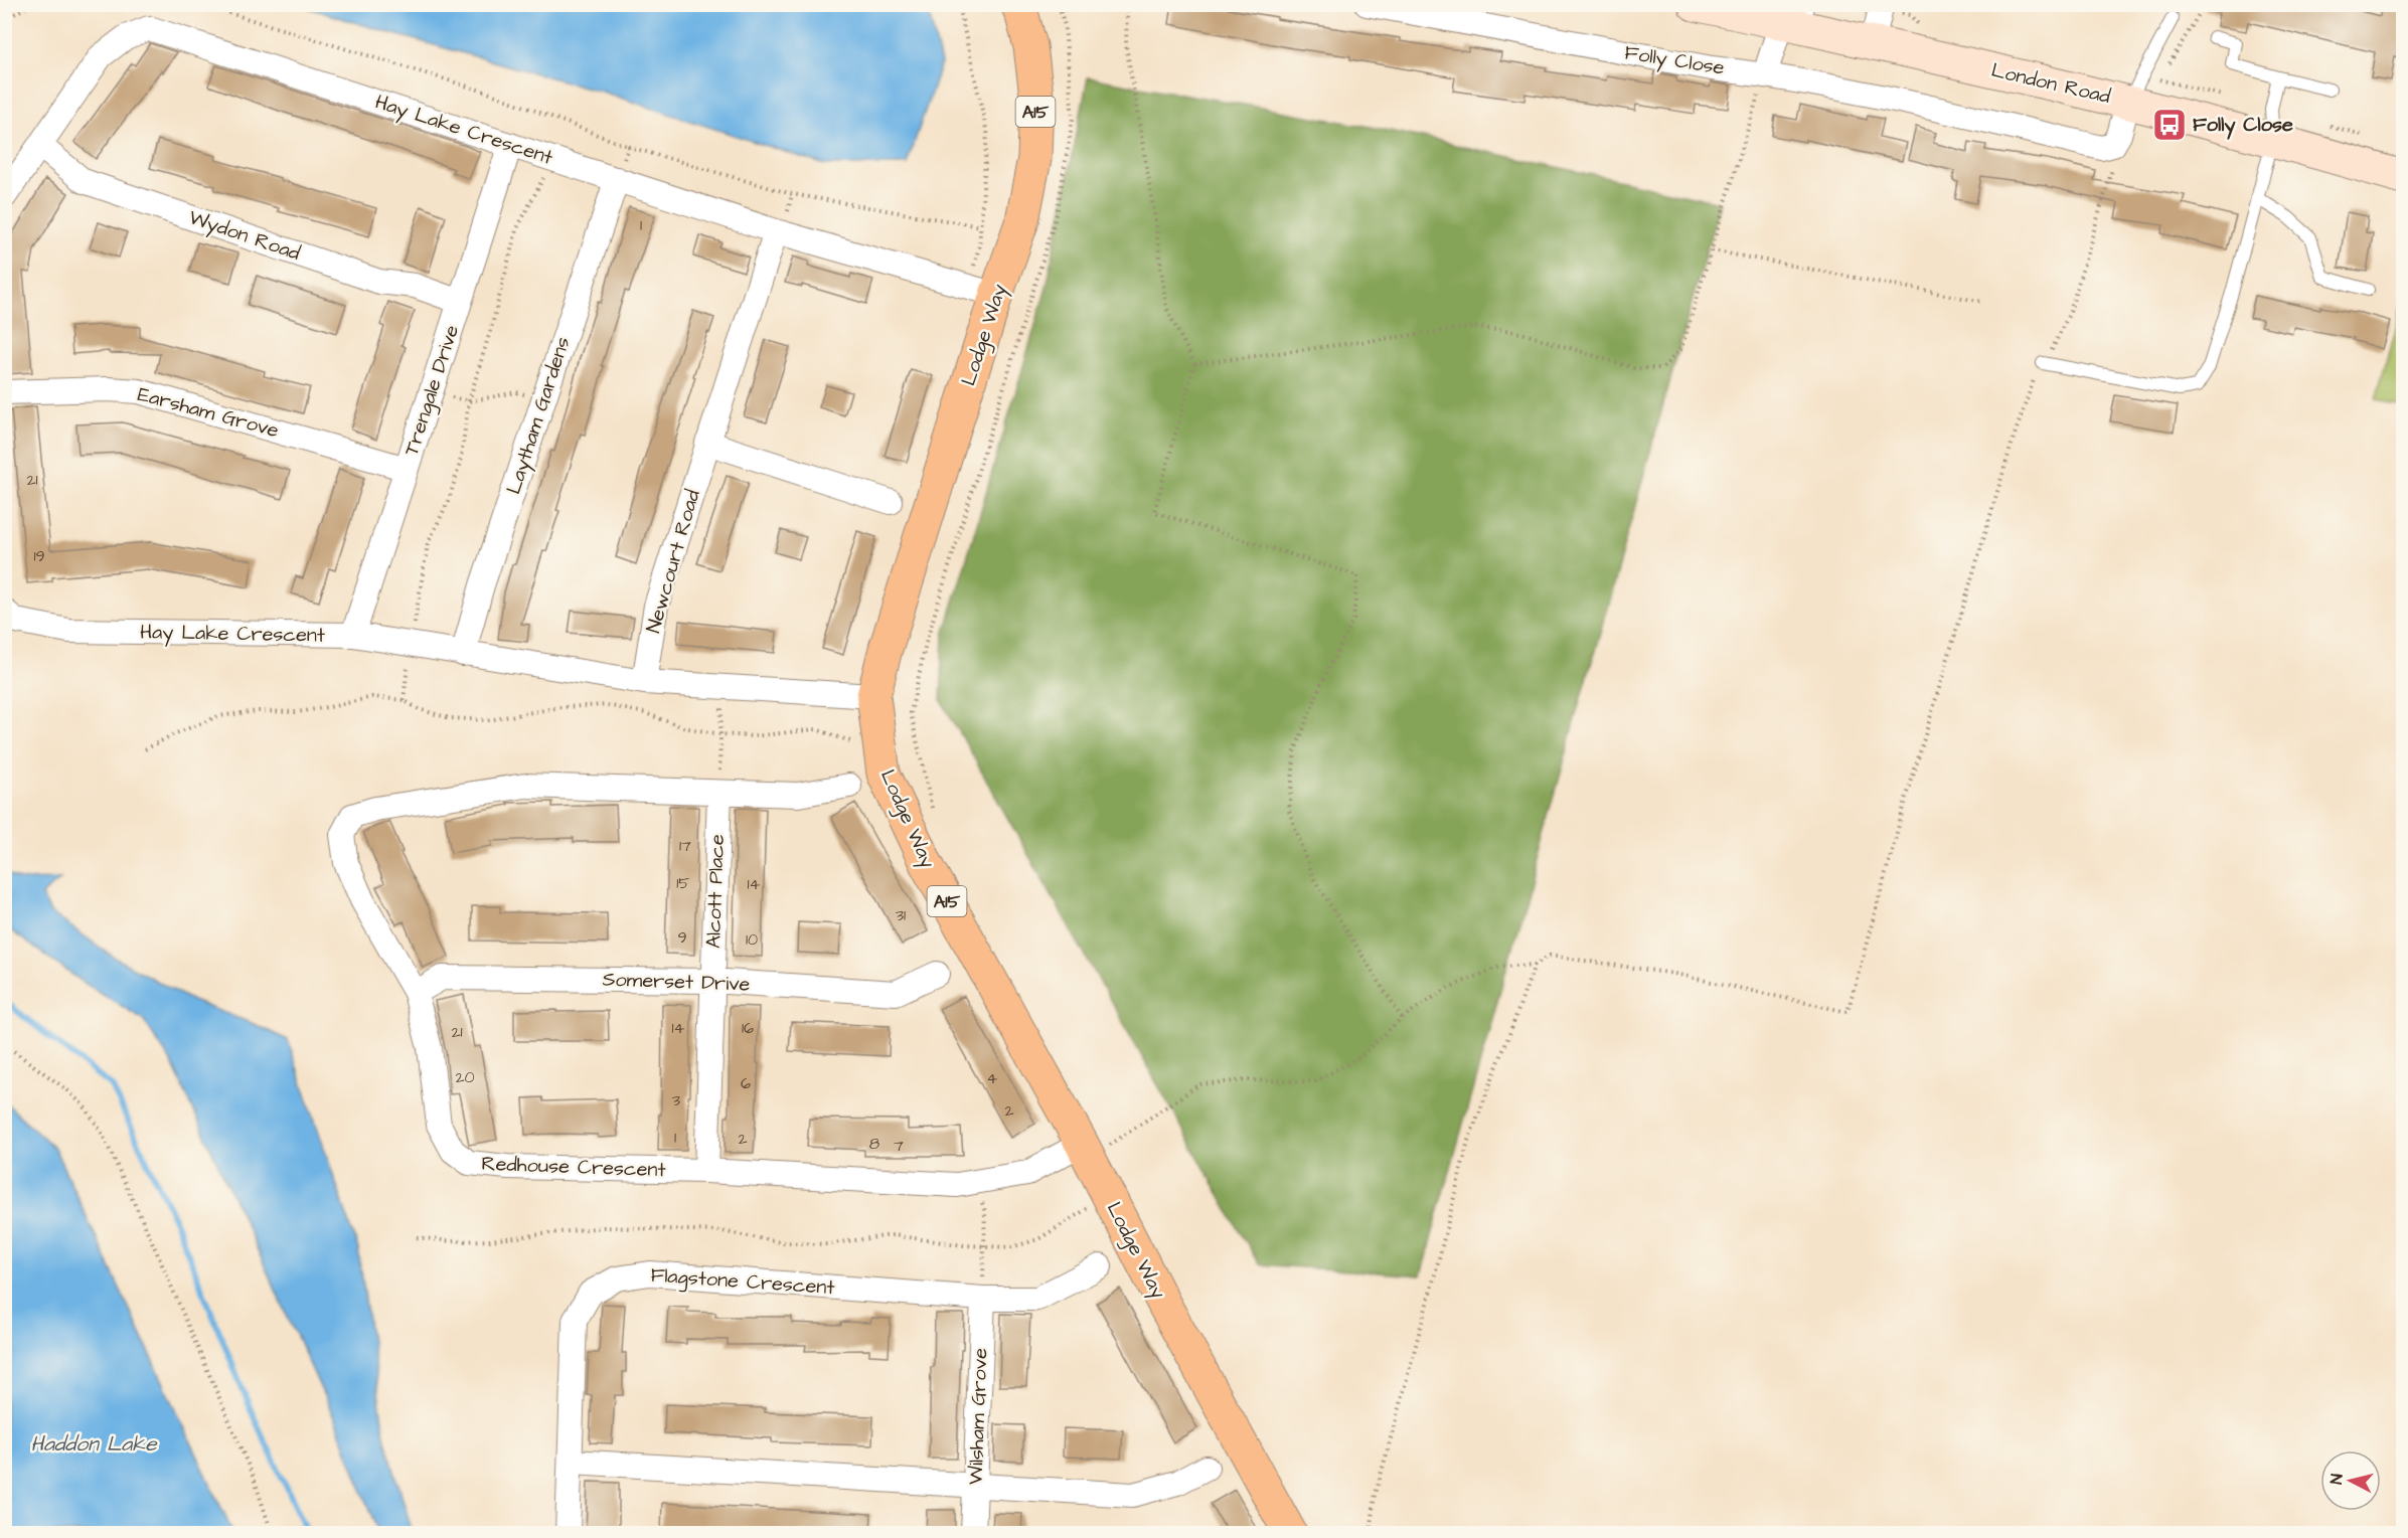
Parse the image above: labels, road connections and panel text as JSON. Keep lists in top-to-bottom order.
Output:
{
  "streets": {
    "main road": ["London Road", "A15", "Lodge Way"],
    "street": [
      "Folly Close",
      "Hay Lake Crescent",
      "Wydon Road",
      "Trengale Drive",
      "Earsham Grove",
      "Laytham Gardens",
      "Newcourt Road",
      "Alcott Place",
      "Somerset Drive",
      "Redhouse Crescent",
      "Flagstone Crescent",
      "Wilsham Grove"
    ]
  },
  "crossings": [
    ["Hay Lake Crescent", "Wydon Road"],
    ["Hay Lake Crescent", "Lodge Way"],
    ["Hay Lake Crescent", "Trengale Drive"],
    ["Hay Lake Crescent", "Laytham Gardens"],
    ["Hay Lake Crescent", "Newcourt Road"],
    ["Wydon Road", "Trengale Drive"],
    ["Lodge Way", "Redhouse Crescent"],
    ["Trengale Drive", "Earsham Grove"],
    ["Alcott Place", "Somerset Drive"],
    ["Alcott Place", "Redhouse Crescent"],
    ["Somerset Drive", "Redhouse Crescent"],
    ["Flagstone Crescent", "Wilsham Grove"]
  ],
  "water": ["Haddon Lake"],
  "places": {
    "bus stop": ["Folly Close"]
  },
  "house_numbers": [
    "1",
    "21",
    "19",
    "17",
    "15",
    "14",
    "31",
    "9",
    "10",
    "14",
    "16",
    "21",
    "20",
    "4",
    "6",
    "3",
    "2",
    "1",
    "2",
    "8",
    "7"
  ],
  "north": "left"
}
